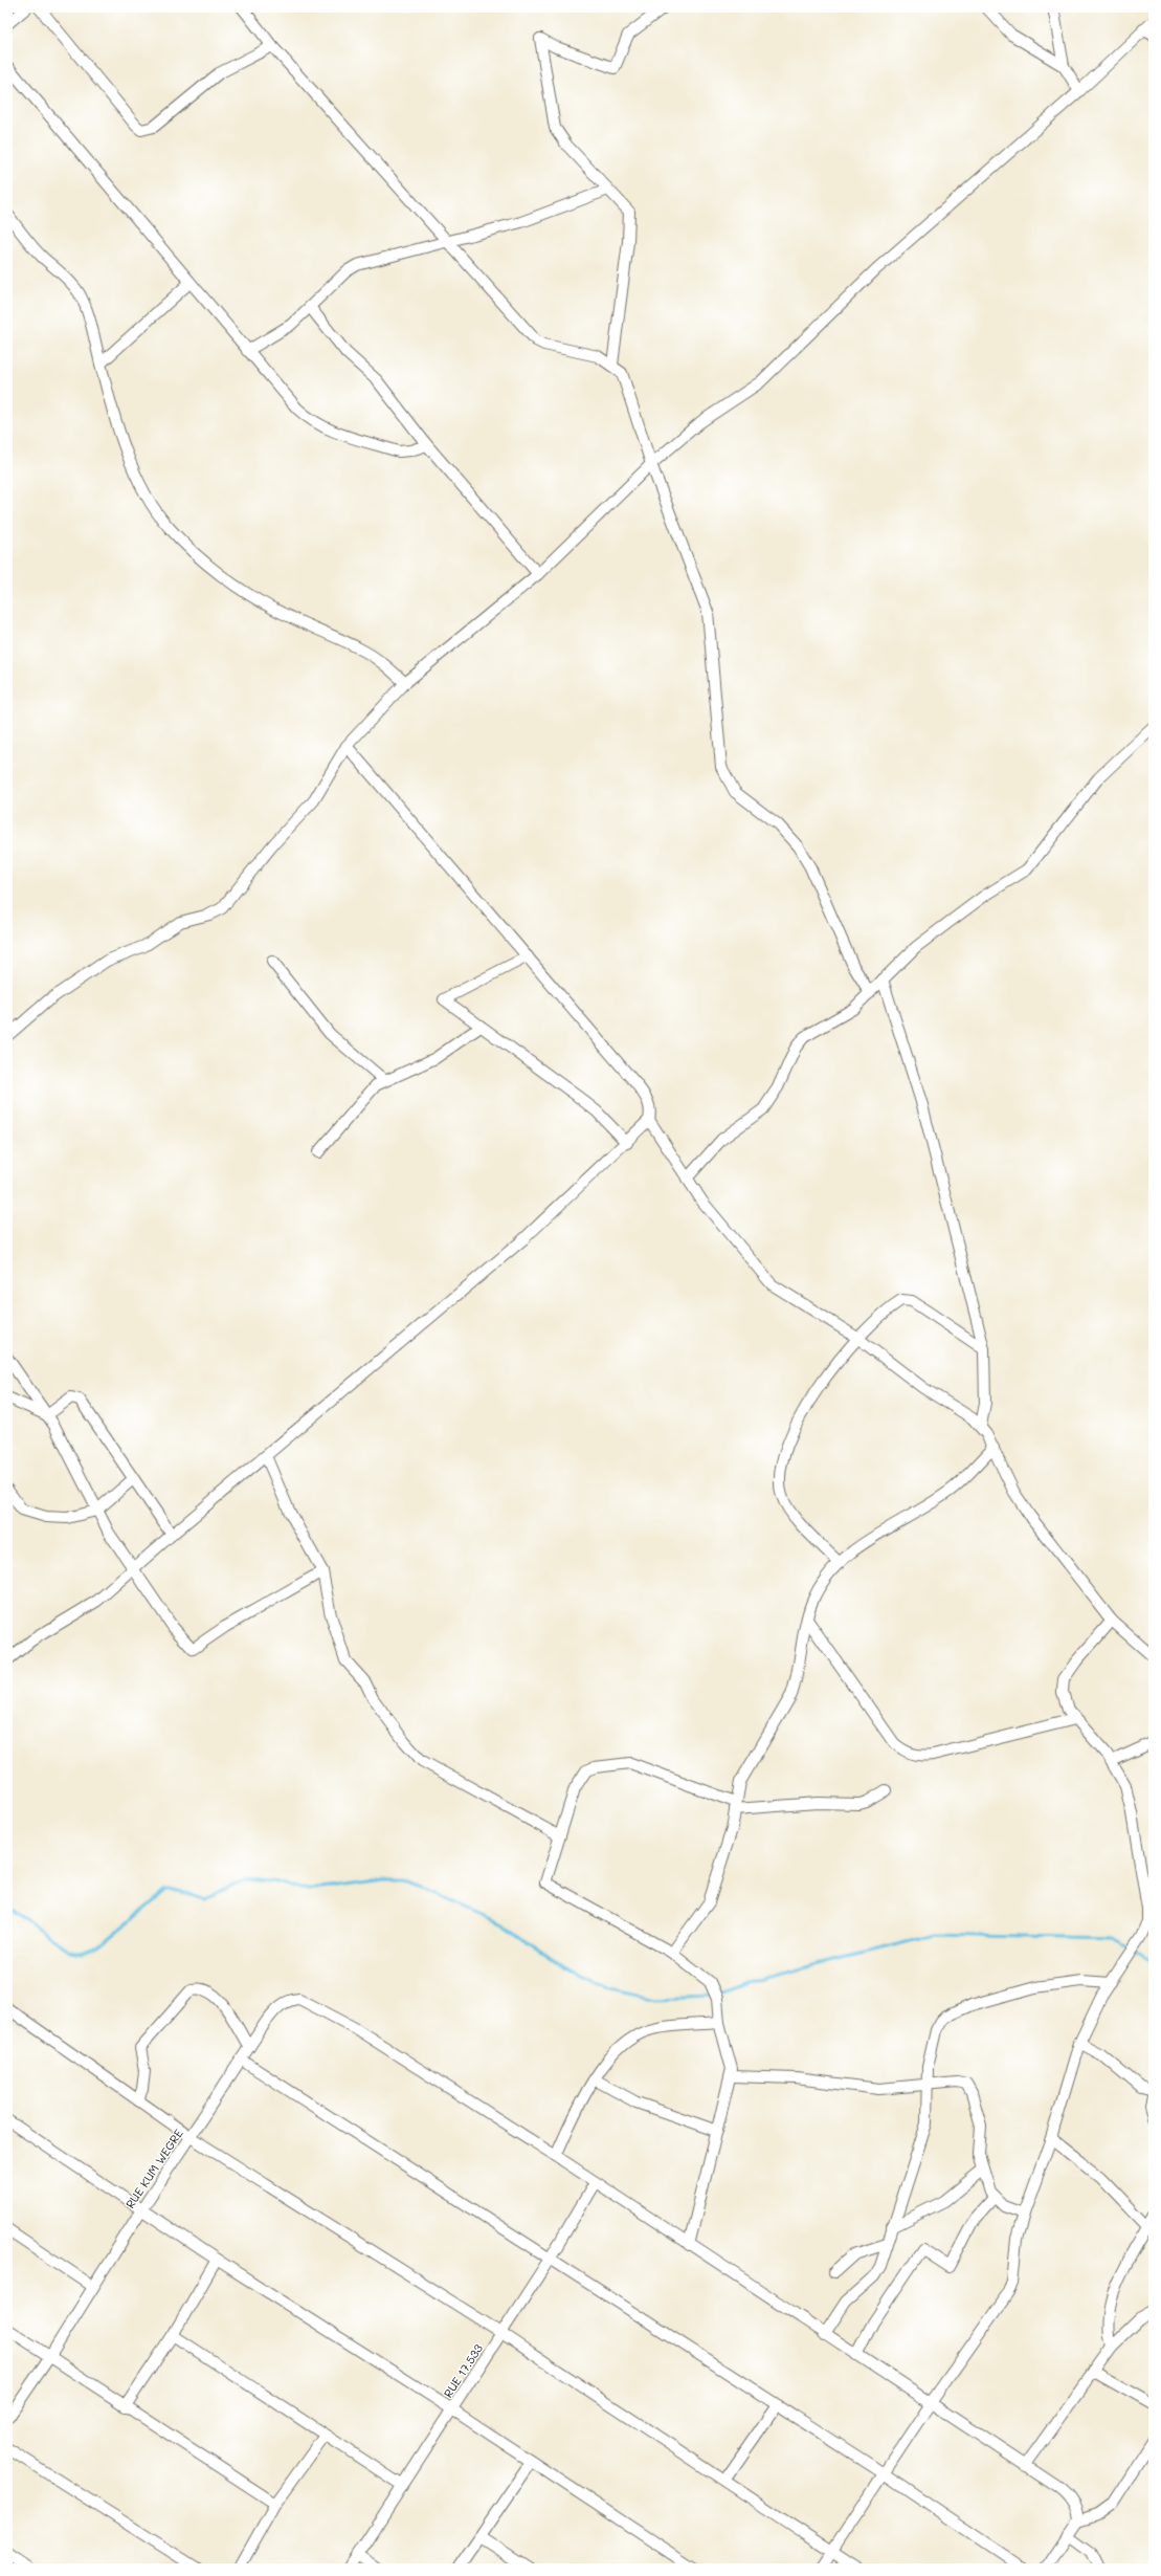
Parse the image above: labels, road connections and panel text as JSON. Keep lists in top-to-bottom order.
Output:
{
  "streets": {
    "street": ["RUE KUM WEGRE", "RUE 17.533"]
  },
  "crossings": [
    ["RUE KUM WEGRE", "RUE 17.533"]
  ]
}
